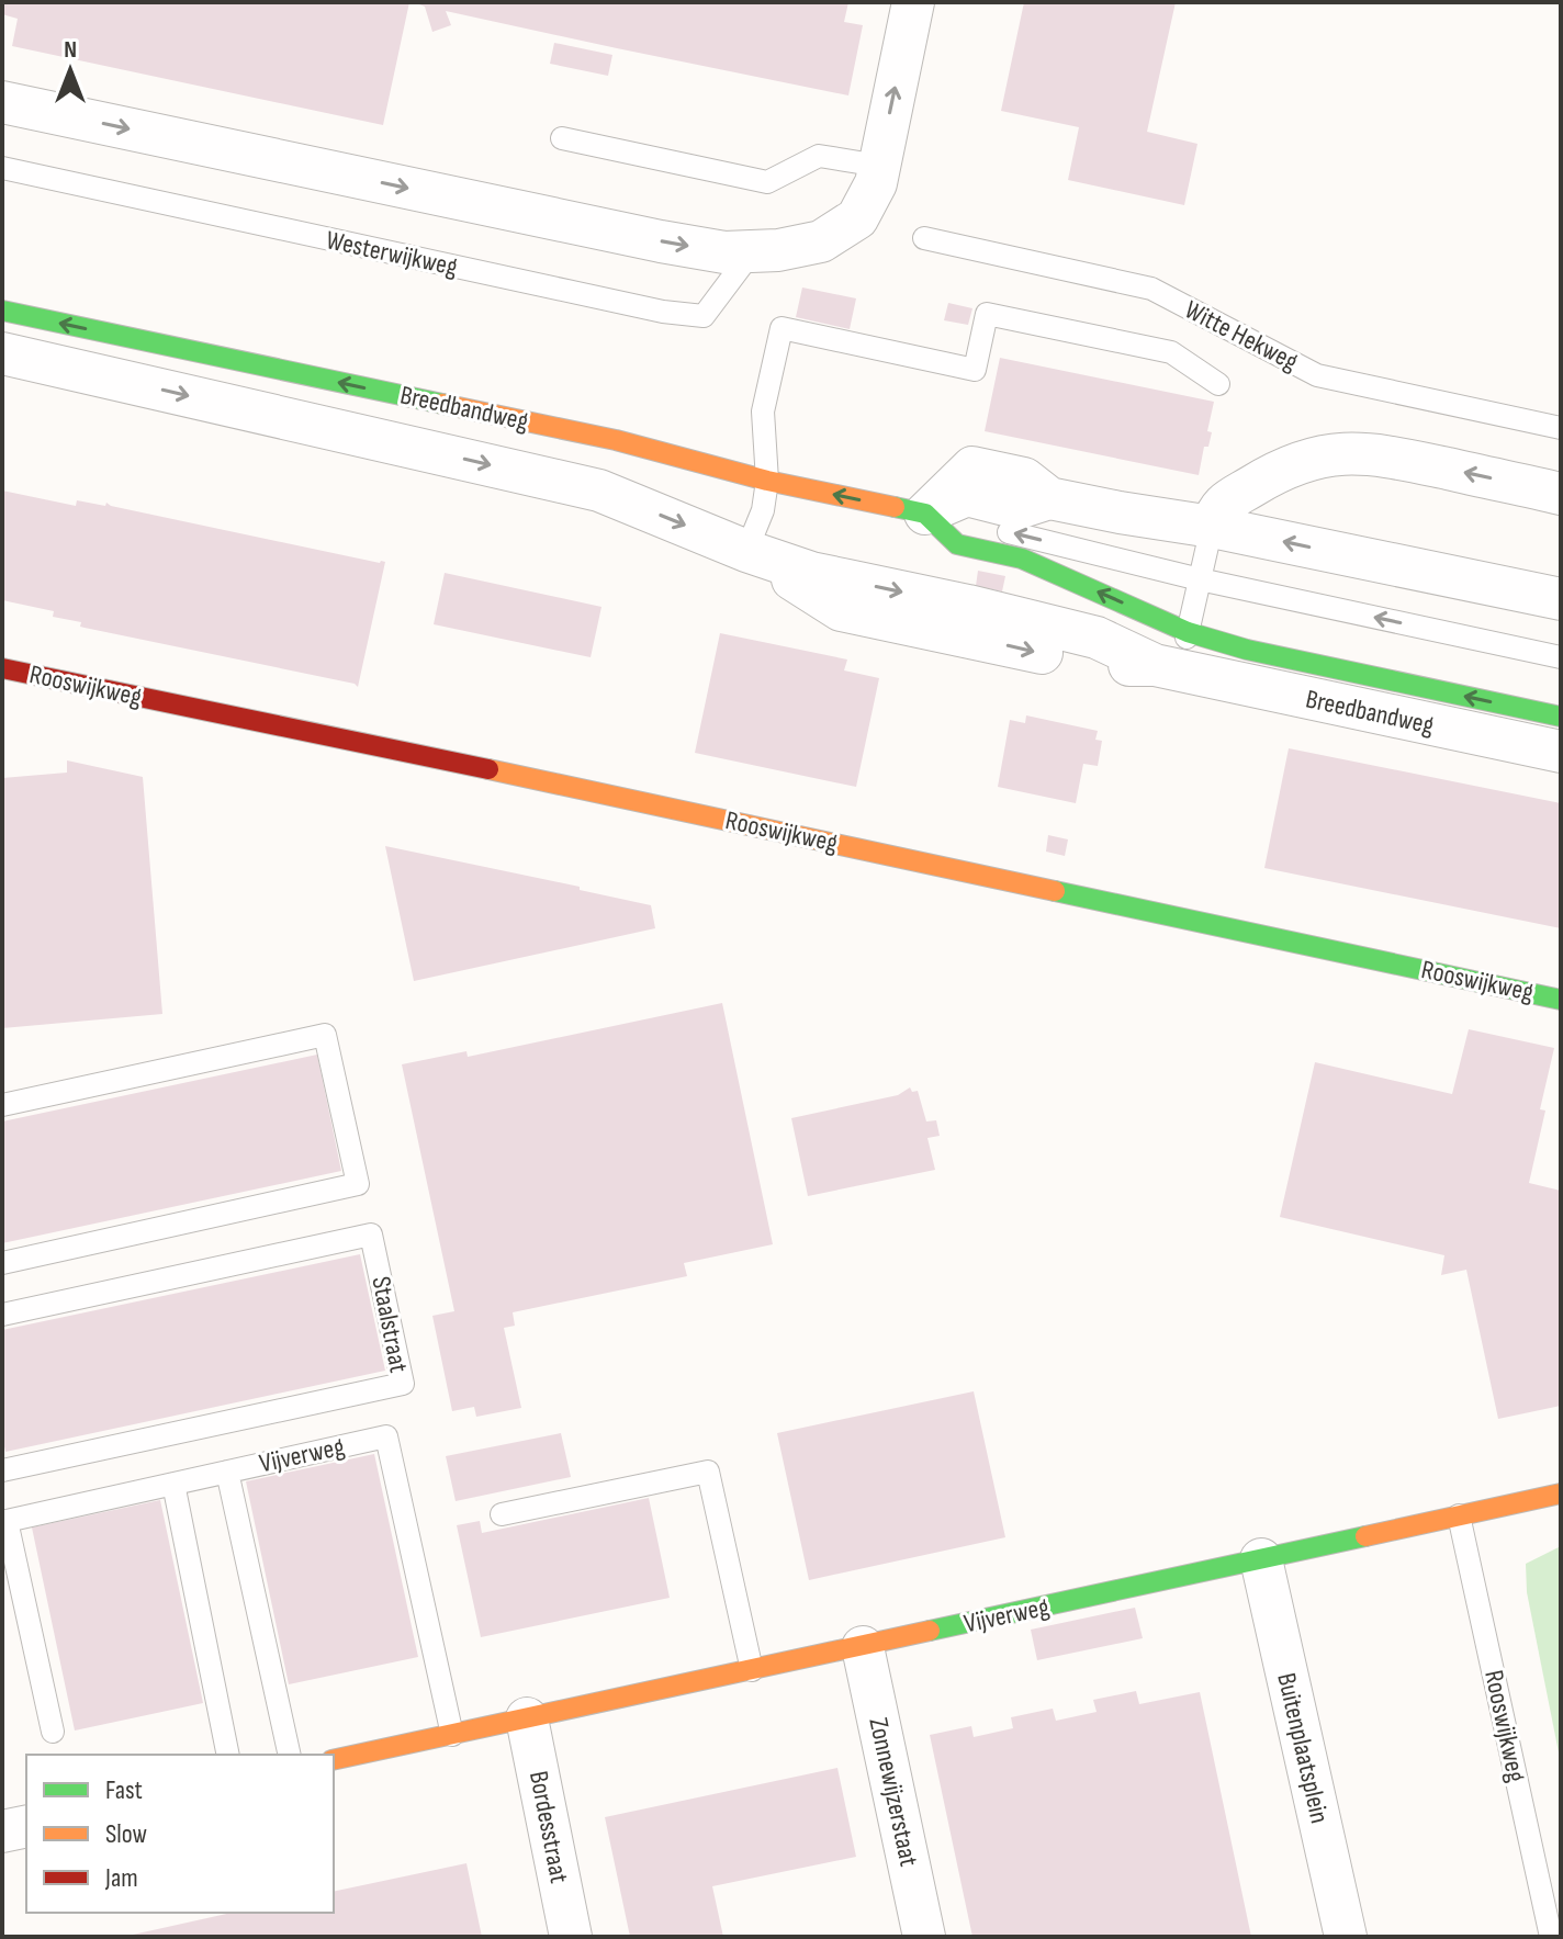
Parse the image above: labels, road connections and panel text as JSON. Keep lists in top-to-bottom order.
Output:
{
  "streets": {
    "street": [
      "Breedbandweg",
      "Rooswijkweg",
      "Vijverweg",
      "Buitenplaatsplein",
      "Zonnewijzerstaat",
      "Bordesstraat"
    ],
    "lane": ["Westerwijkweg", "Witte Hekweg", "Staalstraat"]
  },
  "crossings": [
    ["Rooswijkweg", "Vijverweg"],
    ["Vijverweg", "Buitenplaatsplein"],
    ["Vijverweg", "Zonnewijzerstaat"],
    ["Vijverweg", "Bordesstraat"]
  ],
  "legend": ["Fast", "Slow", "Jam"],
  "north": "top"
}
